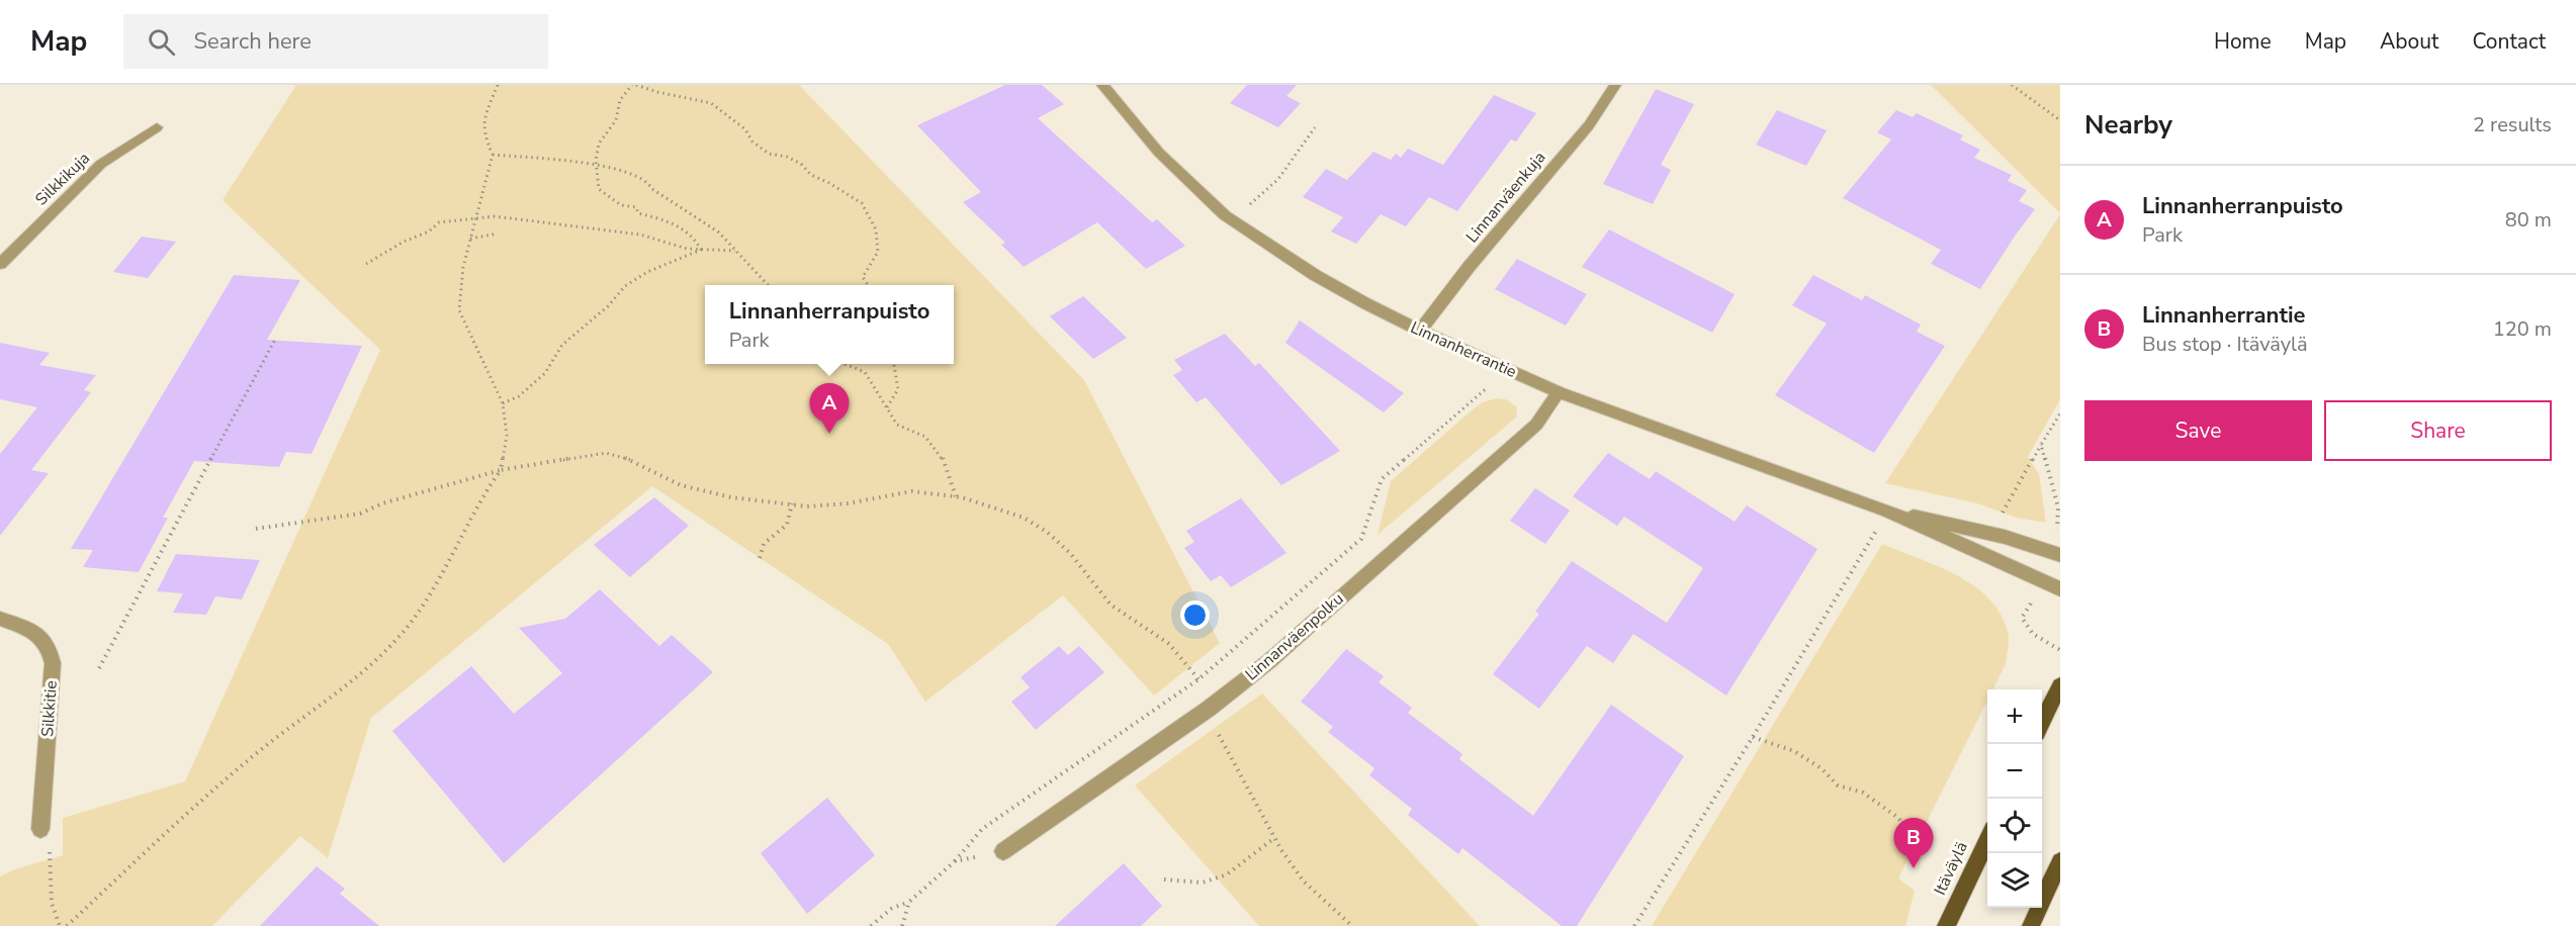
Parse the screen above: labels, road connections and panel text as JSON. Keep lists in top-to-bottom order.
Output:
{
  "streets": {
    "main road": ["Itäväylä"],
    "street": [
      "Silkkikuja",
      "Linnanväenkuja",
      "Linnanherrantie",
      "Linnanväenpolku",
      "Silkkitie"
    ]
  },
  "crossings": [
    ["Linnanväenkuja", "Linnanherrantie"],
    ["Linnanherrantie", "Linnanväenpolku"]
  ],
  "page": {
    "header": "Map",
    "search": "Search here",
    "nav": [
      "Home",
      "Map",
      "About",
      "Contact"
    ],
    "heading": ["Nearby", "2 results"],
    "list": [
      {
        "mark": "A",
        "name": "Linnanherranpuisto",
        "note": "Park",
        "value": "80 m"
      },
      {
        "mark": "B",
        "name": "Linnanherrantie",
        "note": "Bus stop · Itäväylä",
        "value": "120 m"
      }
    ],
    "popup": ["Linnanherranpuisto", "Park"],
    "buttons": ["Save", "Share"],
    "pins": ["A", "B"],
    "map_buttons": ["+", "−"]
  }
}
